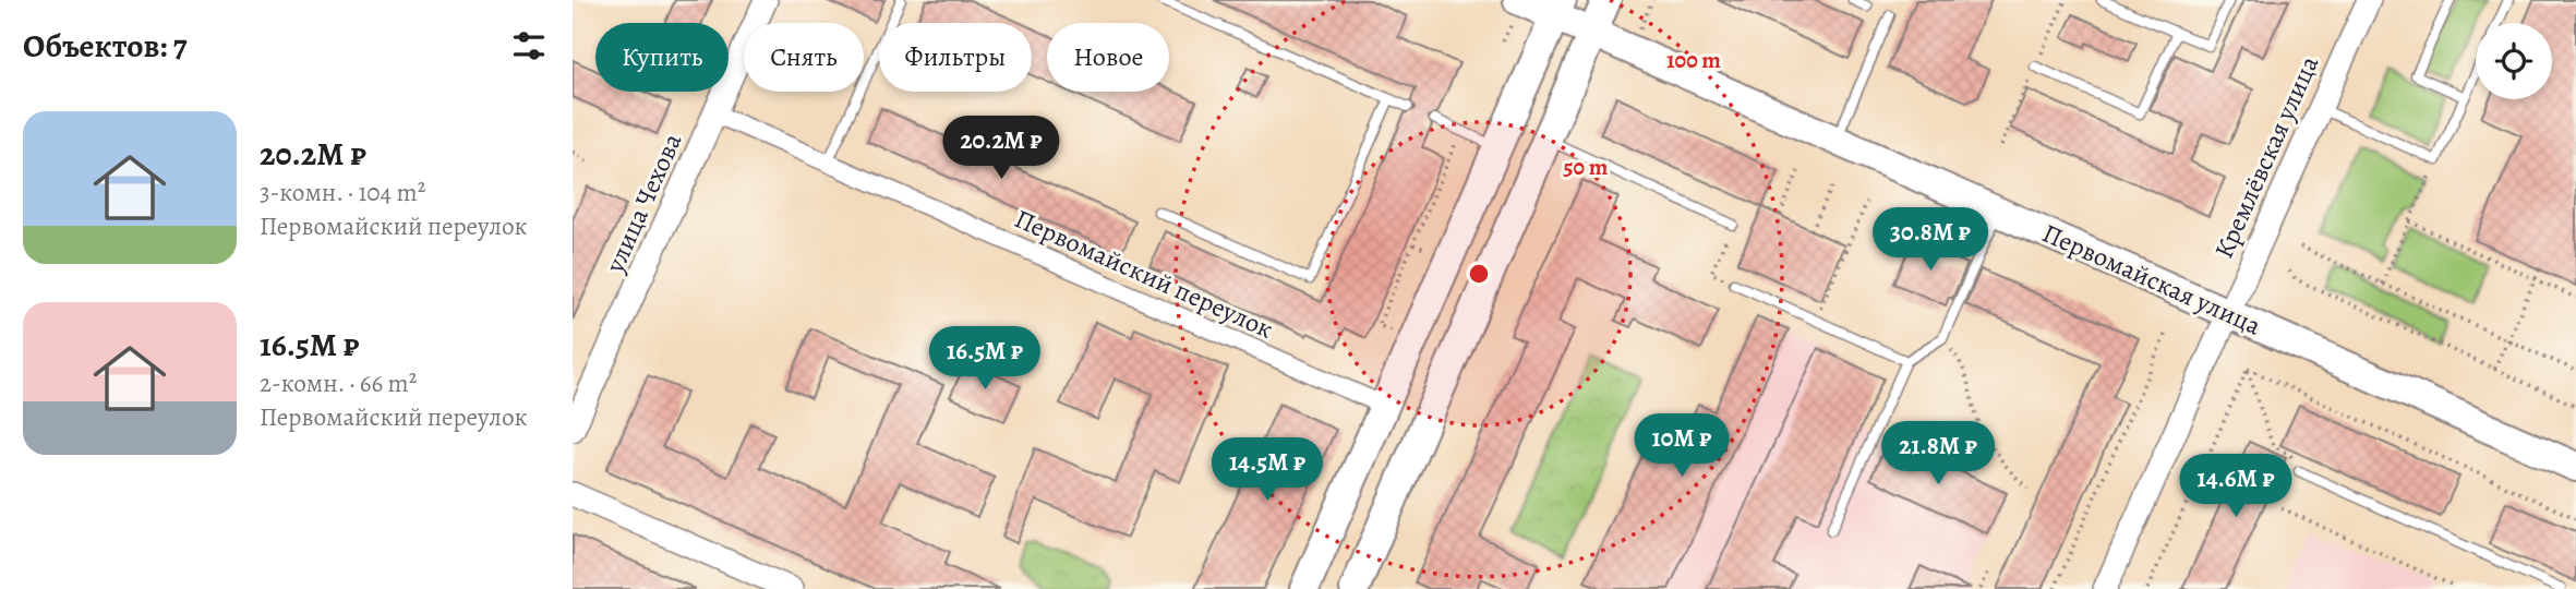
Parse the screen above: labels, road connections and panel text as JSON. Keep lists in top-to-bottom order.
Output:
{
  "streets": {
    "main road": ["Первомайская улица"],
    "street": ["Кремлёвская улица", "улица Чехова", "Первомайский переулок"]
  },
  "crossings": [
    ["Кремлёвская улица", "Первомайская улица"],
    ["улица Чехова", "Первомайский переулок"]
  ],
  "page": {
    "heading": "Объектов: 7",
    "chip": [
      "Купить",
      "Снять",
      "Фильтры",
      "Новое"
    ],
    "list": [
      {
        "name": "20.2M ₽",
        "note": "3-комн. · 104 m² · Первомайский переулок"
      },
      {
        "name": "16.5M ₽",
        "note": "2-комн. · 66 m² · Первомайский переулок"
      }
    ],
    "price": [
      "20.2M ₽",
      "30.8M ₽",
      "16.5M ₽",
      "10M ₽",
      "21.8M ₽",
      "14.5M ₽",
      "14.6M ₽"
    ]
  },
  "rings": ["100 m", "50 m"]
}
